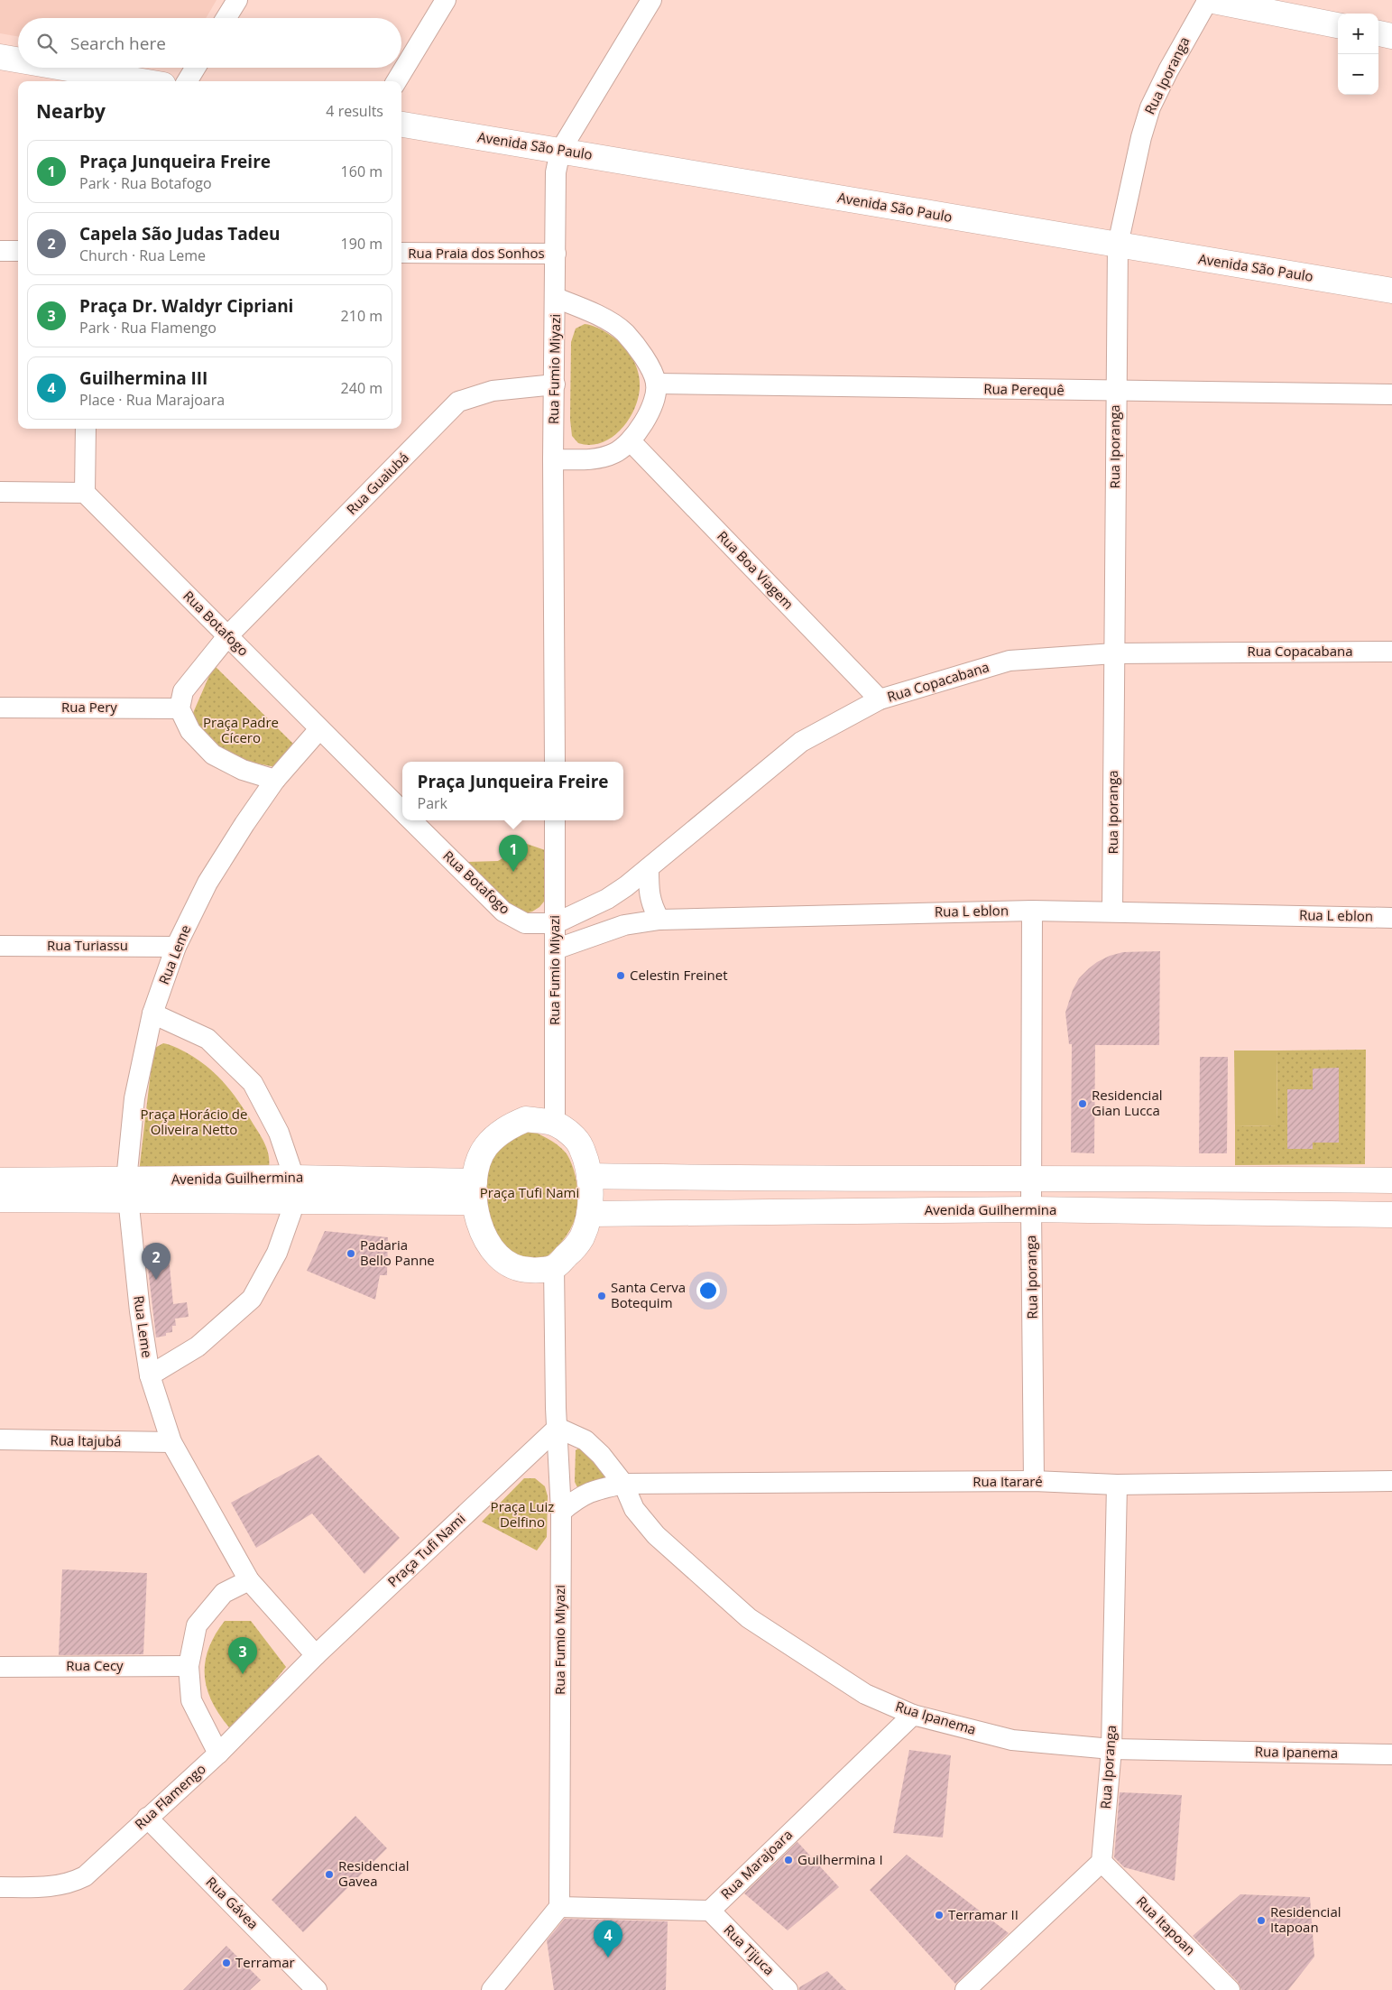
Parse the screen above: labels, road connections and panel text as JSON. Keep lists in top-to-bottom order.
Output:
{
  "streets": {
    "street": [
      "Rua Iporanga",
      "Avenida São Paulo",
      "Rua Praia dos Sonhos",
      "Rua Fumio Miyazi",
      "Rua Perequê",
      "Rua Guaiubá",
      "Rua Boa Viagem",
      "Rua Botafogo",
      "Rua Copacabana",
      "Rua Pery",
      "Rua L eblon",
      "Rua Turiassu",
      "Rua Leme",
      "Avenida Guilhermina",
      "Rua Itajubá",
      "Rua Itararé",
      "Praça Tufi Nami",
      "Rua Cecy",
      "Rua Ipanema",
      "Rua Flamengo",
      "Rua Marajoara",
      "Rua Gávea",
      "Rua Itapoan",
      "Rua Tijuca"
    ]
  },
  "crossings": [
    ["Rua Iporanga", "Avenida São Paulo"],
    ["Rua Iporanga", "Rua Perequê"],
    ["Rua Iporanga", "Rua Copacabana"],
    ["Rua Iporanga", "Rua L eblon"],
    ["Rua Iporanga", "Avenida Guilhermina"],
    ["Rua Iporanga", "Rua Itararé"],
    ["Rua Iporanga", "Rua Ipanema"],
    ["Rua Iporanga", "Rua Itapoan"],
    ["Avenida São Paulo", "Rua Fumio Miyazi"],
    ["Rua Praia dos Sonhos", "Rua Fumio Miyazi"],
    ["Rua Fumio Miyazi", "Rua Guaiubá"],
    ["Rua Fumio Miyazi", "Rua Botafogo"],
    ["Rua Fumio Miyazi", "Rua Copacabana"],
    ["Rua Fumio Miyazi", "Rua L eblon"],
    ["Rua Fumio Miyazi", "Avenida Guilhermina"],
    ["Rua Fumio Miyazi", "Rua Itararé"],
    ["Rua Fumio Miyazi", "Praça Tufi Nami"],
    ["Rua Fumio Miyazi", "Rua Ipanema"],
    ["Rua Fumio Miyazi", "Rua Marajoara"],
    ["Rua Guaiubá", "Rua Botafogo"],
    ["Rua Boa Viagem", "Rua Copacabana"],
    ["Rua Botafogo", "Rua Copacabana"],
    ["Rua Botafogo", "Rua Leme"],
    ["Rua Turiassu", "Rua Leme"],
    ["Rua Leme", "Avenida Guilhermina"],
    ["Rua Leme", "Rua Itajubá"],
    ["Rua Leme", "Praça Tufi Nami"],
    ["Rua Leme", "Rua Flamengo"],
    ["Rua Itararé", "Rua Ipanema"],
    ["Praça Tufi Nami", "Rua Ipanema"],
    ["Praça Tufi Nami", "Rua Flamengo"],
    ["Rua Ipanema", "Rua Marajoara"],
    ["Rua Flamengo", "Rua Gávea"],
    ["Rua Marajoara", "Rua Tijuca"]
  ],
  "parks": [
    "Praça Padre Cícero",
    "Praça Horácio de Oliveira Netto",
    "Praça Tufi Nami",
    "Praça Luiz Delfino"
  ],
  "places": [
    "Celestin Freinet",
    "Residencial Gian Lucca",
    "Padaria Bello Panne",
    "Santa Cerva Botequim",
    "Guilhermina I",
    "Residencial Gavea",
    "Terramar II",
    "Residencial Itapoan",
    "Terramar"
  ],
  "page": {
    "map_buttons": ["+", "−"],
    "search": "Search here",
    "heading": ["Nearby", "4 results"],
    "list": [
      {
        "mark": "1",
        "name": "Praça Junqueira Freire",
        "note": "Park · Rua Botafogo",
        "value": "160 m"
      },
      {
        "mark": "2",
        "name": "Capela São Judas Tadeu",
        "note": "Church · Rua Leme",
        "value": "190 m"
      },
      {
        "mark": "3",
        "name": "Praça Dr. Waldyr Cipriani",
        "note": "Park · Rua Flamengo",
        "value": "210 m"
      },
      {
        "mark": "4",
        "name": "Guilhermina III",
        "note": "Place · Rua Marajoara",
        "value": "240 m"
      }
    ],
    "popup": ["Praça Junqueira Freire", "Park"],
    "pins": [
      "1",
      "2",
      "3",
      "4"
    ]
  }
}
